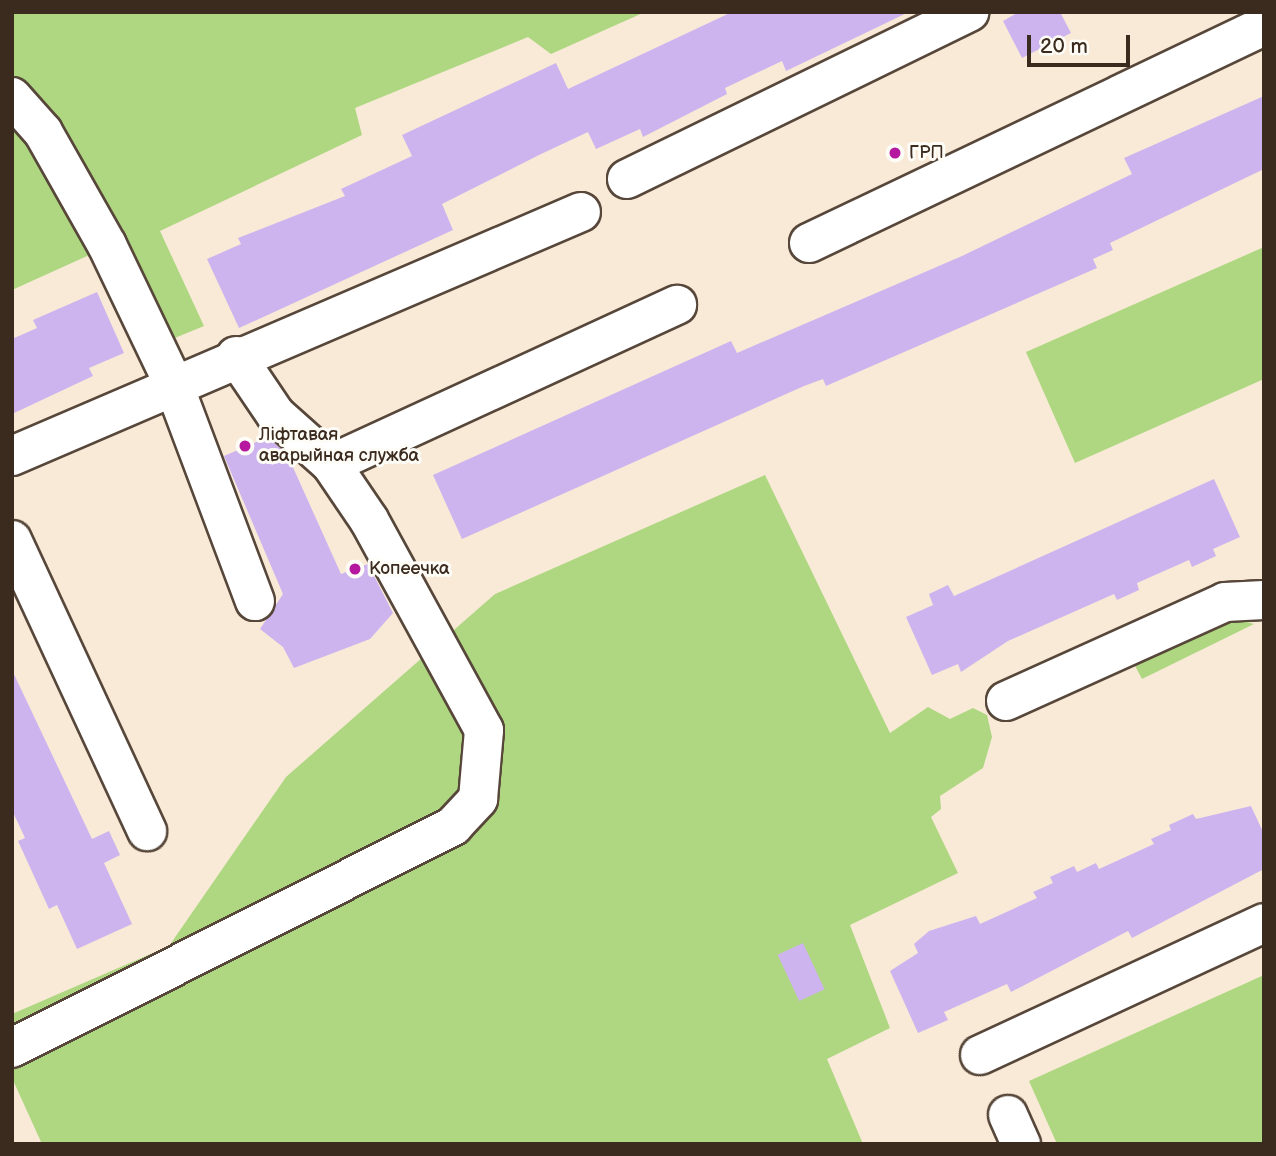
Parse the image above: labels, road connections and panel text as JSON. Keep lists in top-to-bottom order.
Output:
{
  "places": ["ГРП", "Ліфтавая аварыйная служба", "Копеечка"],
  "scale_bar": "20 m"
}
